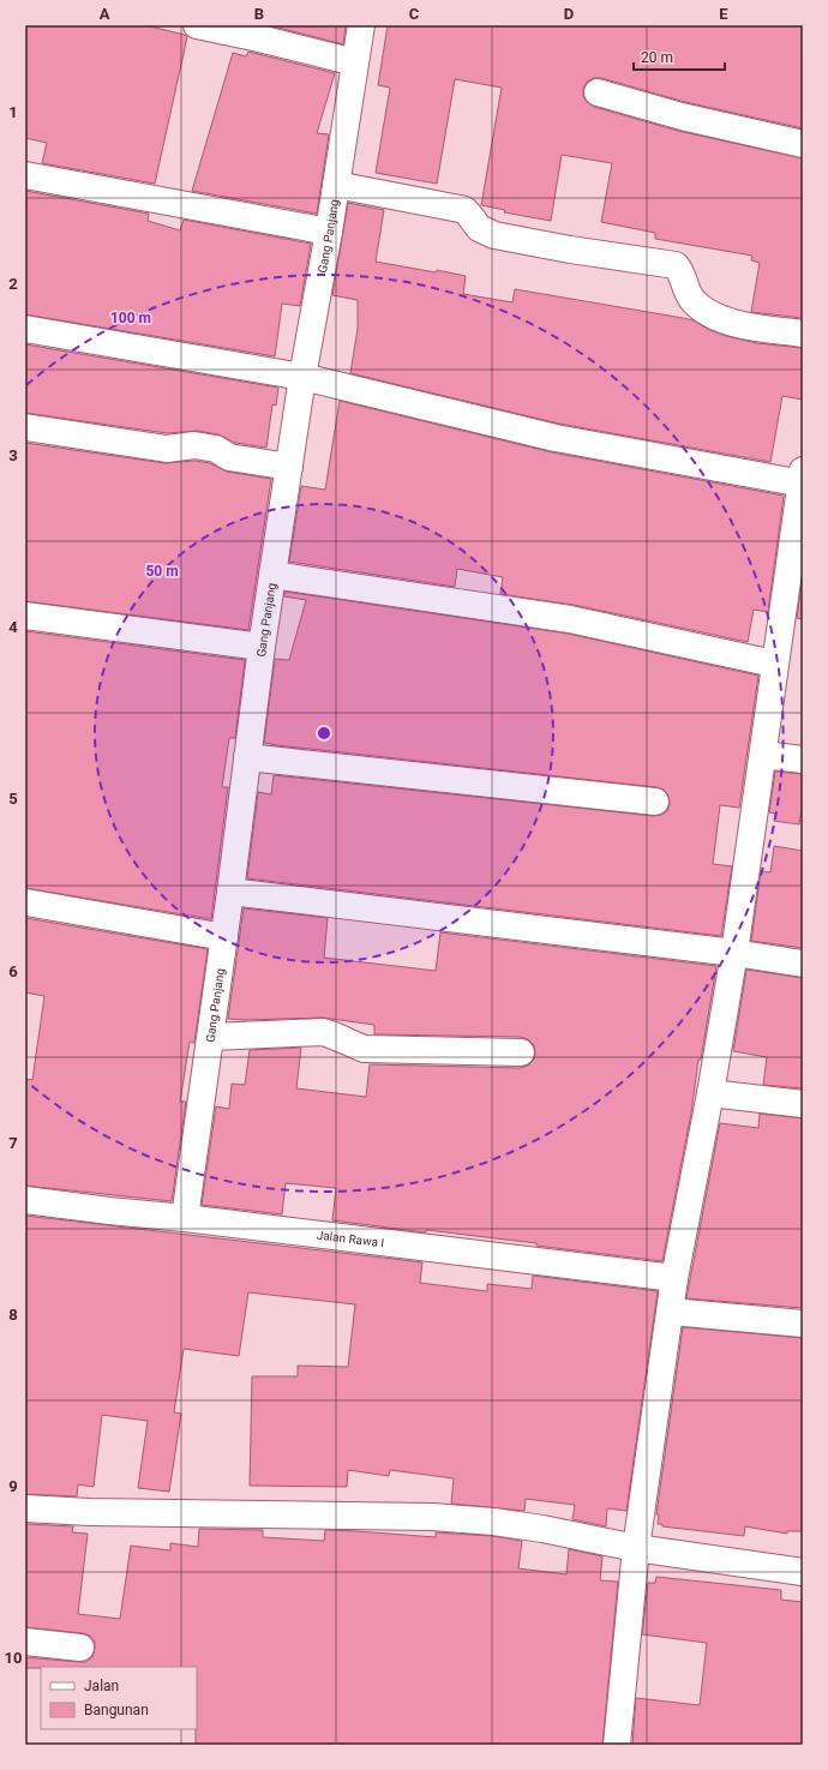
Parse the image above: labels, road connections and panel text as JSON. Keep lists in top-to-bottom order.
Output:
{
  "streets": {
    "street": ["Gang Panjang", "Jalan Rawa I"]
  },
  "crossings": [
    ["Gang Panjang", "Jalan Rawa I"]
  ],
  "legend": ["Jalan", "Bangunan"],
  "scale_bar": "20 m",
  "grid": {
    "columns": [
      "A",
      "B",
      "C",
      "D",
      "E"
    ],
    "rows": [
      "1",
      "2",
      "3",
      "4",
      "5",
      "6",
      "7",
      "8",
      "9",
      "10"
    ]
  },
  "rings": ["100 m", "50 m"]
}
